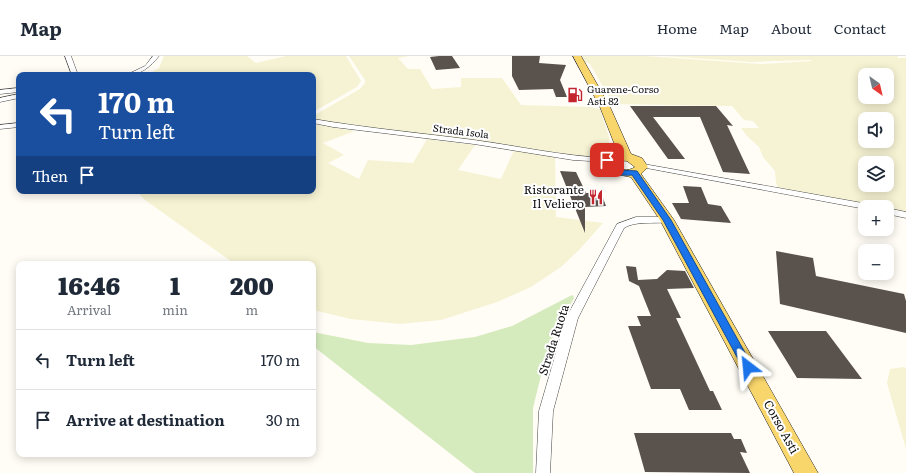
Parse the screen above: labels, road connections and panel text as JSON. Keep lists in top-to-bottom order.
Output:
{
  "streets": {
    "main road": ["Corso Asti"],
    "street": ["Strada Isola", "Strada Ruota"]
  },
  "crossings": [
    ["Strada Ruota", "Corso Asti"]
  ],
  "places": {
    "fuel station": ["Guarene-Corso Asti 82"],
    "restaurant": ["Ristorante Il Veliero"]
  },
  "north": "bottom right",
  "page": {
    "header": "Map",
    "nav": [
      "Home",
      "Map",
      "About",
      "Contact"
    ],
    "map_buttons": ["+", "−"],
    "turn": ["170 m", "Turn left"],
    "then": "Then",
    "eta": [
      "16:46",
      "Arrival",
      "1",
      "min",
      "200",
      "m"
    ],
    "list": [
      {
        "name": "Turn left",
        "value": "170 m"
      },
      {
        "name": "Arrive at destination",
        "value": "30 m"
      }
    ]
  }
}
